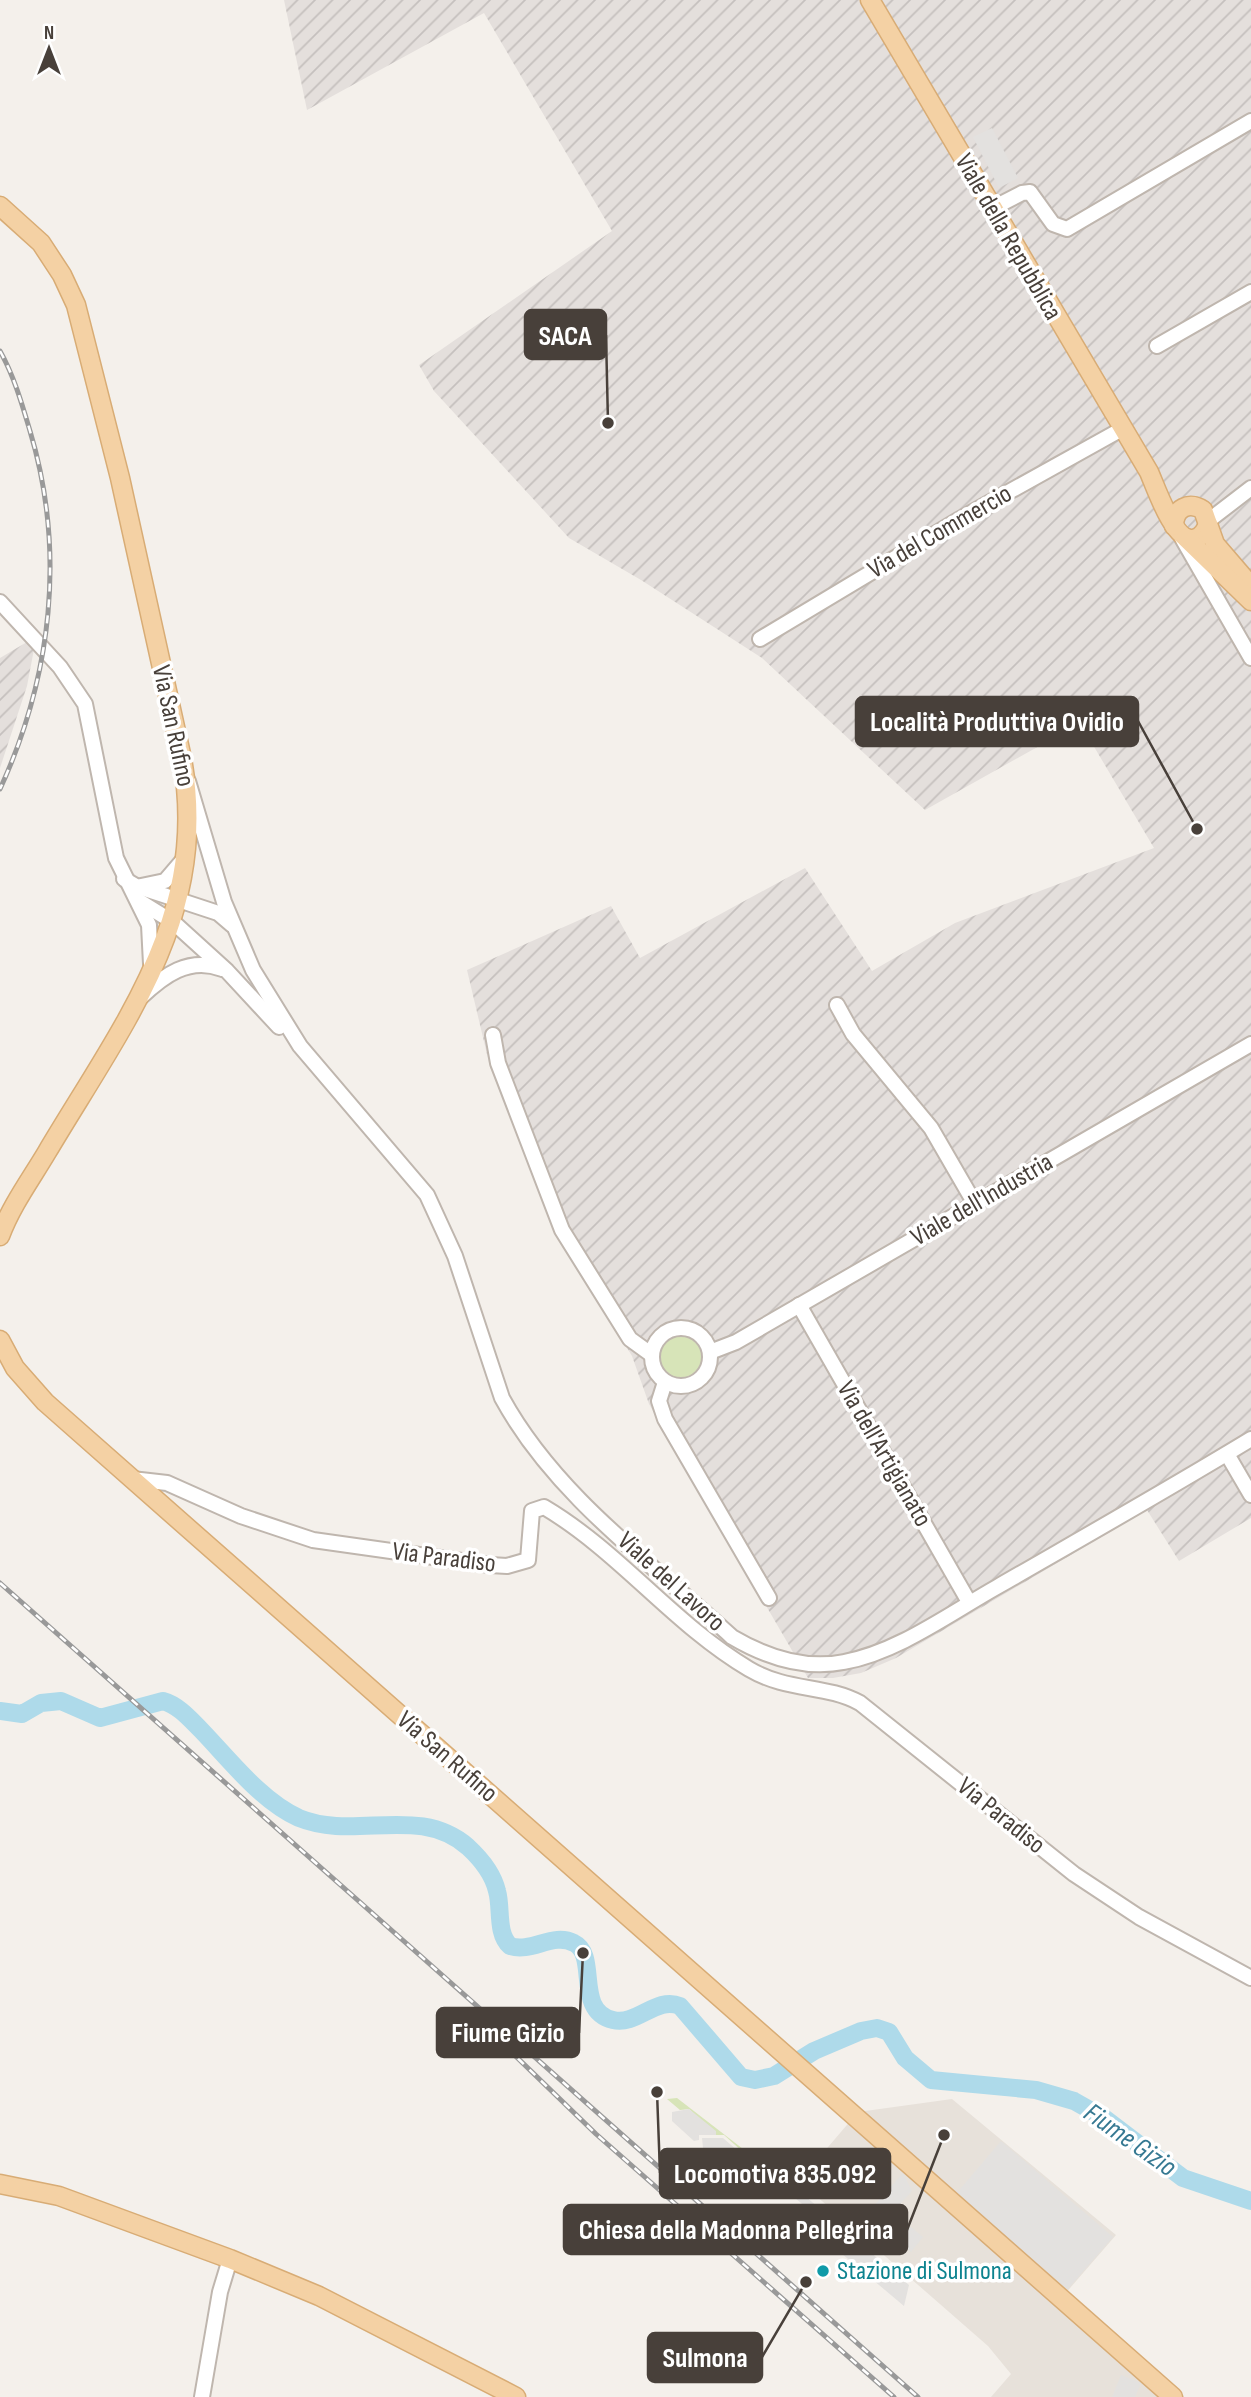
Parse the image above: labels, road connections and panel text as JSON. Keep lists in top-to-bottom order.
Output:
{
  "streets": {
    "main road": ["Viale della Repubblica", "Via San Rufino"],
    "street": [
      "Via del Commercio",
      "Viale dell'Industria",
      "Via dell'Artigianato",
      "Via Paradiso",
      "Viale del Lavoro"
    ]
  },
  "crossings": [
    ["Viale della Repubblica", "Via del Commercio"],
    ["Via San Rufino", "Via Paradiso"],
    ["Via San Rufino", "Viale del Lavoro"],
    ["Viale dell'Industria", "Via dell'Artigianato"],
    ["Via dell'Artigianato", "Viale del Lavoro"]
  ],
  "water": ["Fiume Gizio"],
  "places": [
    "SACA",
    "Località Produttiva Ovidio",
    "Fiume Gizio",
    "Locomotiva 835.092",
    "Chiesa della Madonna Pellegrina",
    "Stazione di Sulmona",
    "Sulmona"
  ],
  "north": "top"
}
